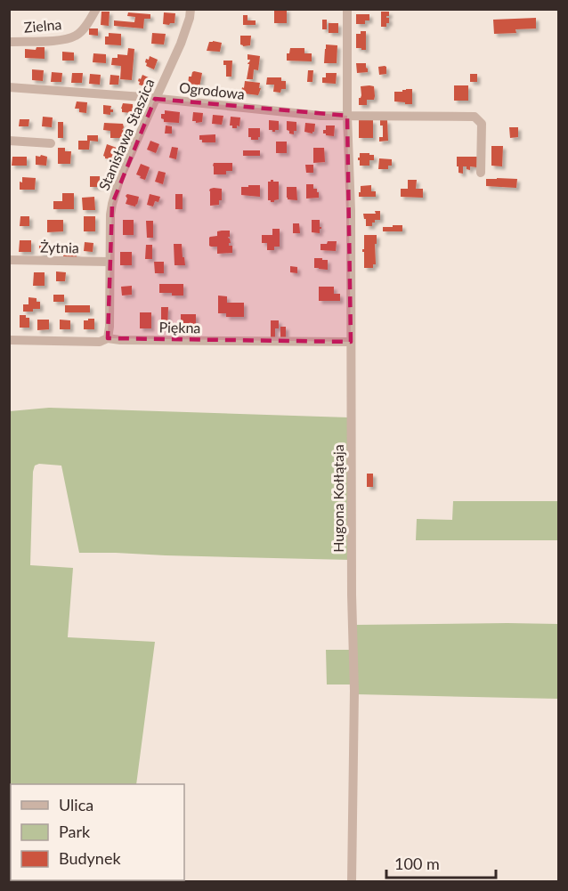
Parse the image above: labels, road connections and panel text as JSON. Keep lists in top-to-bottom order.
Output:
{
  "streets": {
    "street": [
      "Zielna",
      "Ogrodowa",
      "Stanisława Staszica",
      "Żytnia",
      "Piękna",
      "Hugona Kołłątaja"
    ]
  },
  "crossings": [
    ["Ogrodowa", "Stanisława Staszica"],
    ["Ogrodowa", "Hugona Kołłątaja"],
    ["Stanisława Staszica", "Żytnia"],
    ["Stanisława Staszica", "Piękna"],
    ["Piękna", "Hugona Kołłątaja"]
  ],
  "legend": ["Ulica", "Park", "Budynek"],
  "scale_bar": "100 m"
}
